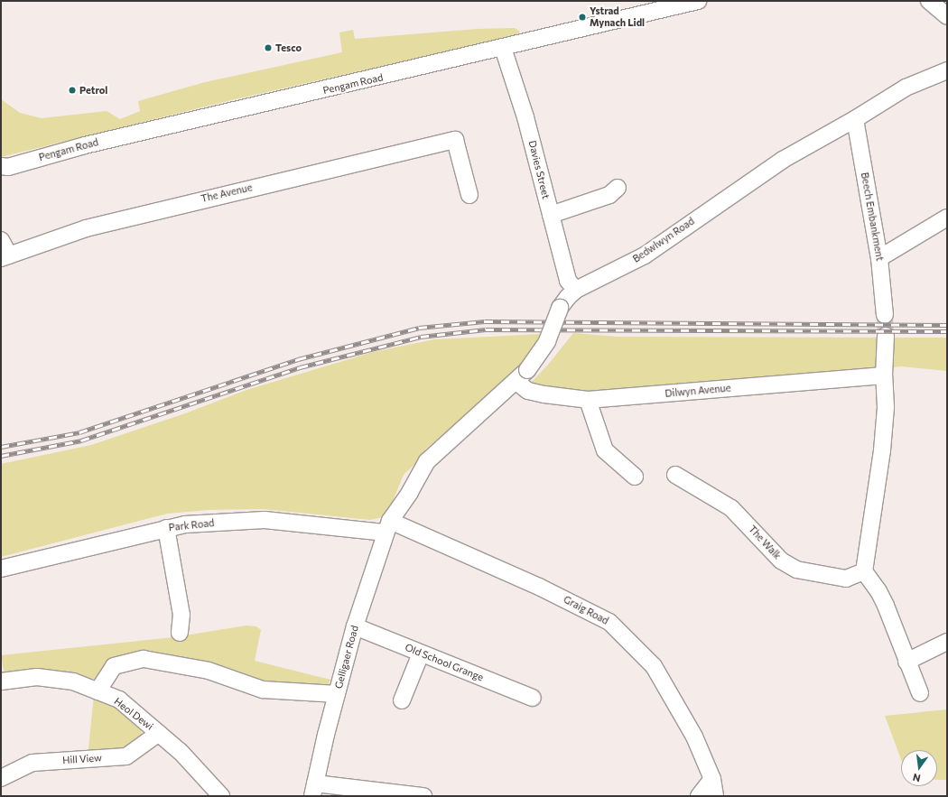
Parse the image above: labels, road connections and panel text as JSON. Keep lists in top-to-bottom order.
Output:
{
  "streets": {
    "street": [
      "Pengam Road",
      "Davies Street",
      "The Avenue",
      "Beech Embankment",
      "Bedwlwyn Road",
      "Dilwyn Avenue",
      "Park Road",
      "The Walk",
      "Graig Road",
      "Gelligaer Road",
      "Old School Grange",
      "Heol Dewi",
      "Hill View"
    ]
  },
  "crossings": [
    ["Pengam Road", "Davies Street"],
    ["Davies Street", "Bedwlwyn Road"],
    ["Beech Embankment", "Bedwlwyn Road"],
    ["Bedwlwyn Road", "Dilwyn Avenue"],
    ["Bedwlwyn Road", "Park Road"],
    ["Bedwlwyn Road", "Graig Road"],
    ["Bedwlwyn Road", "Gelligaer Road"],
    ["Park Road", "Graig Road"],
    ["Park Road", "Gelligaer Road"],
    ["Graig Road", "Gelligaer Road"],
    ["Gelligaer Road", "Old School Grange"],
    ["Heol Dewi", "Hill View"]
  ],
  "places": ["Ystrad Mynach Lidl", "Tesco", "Petrol"],
  "north": "bottom"
}
